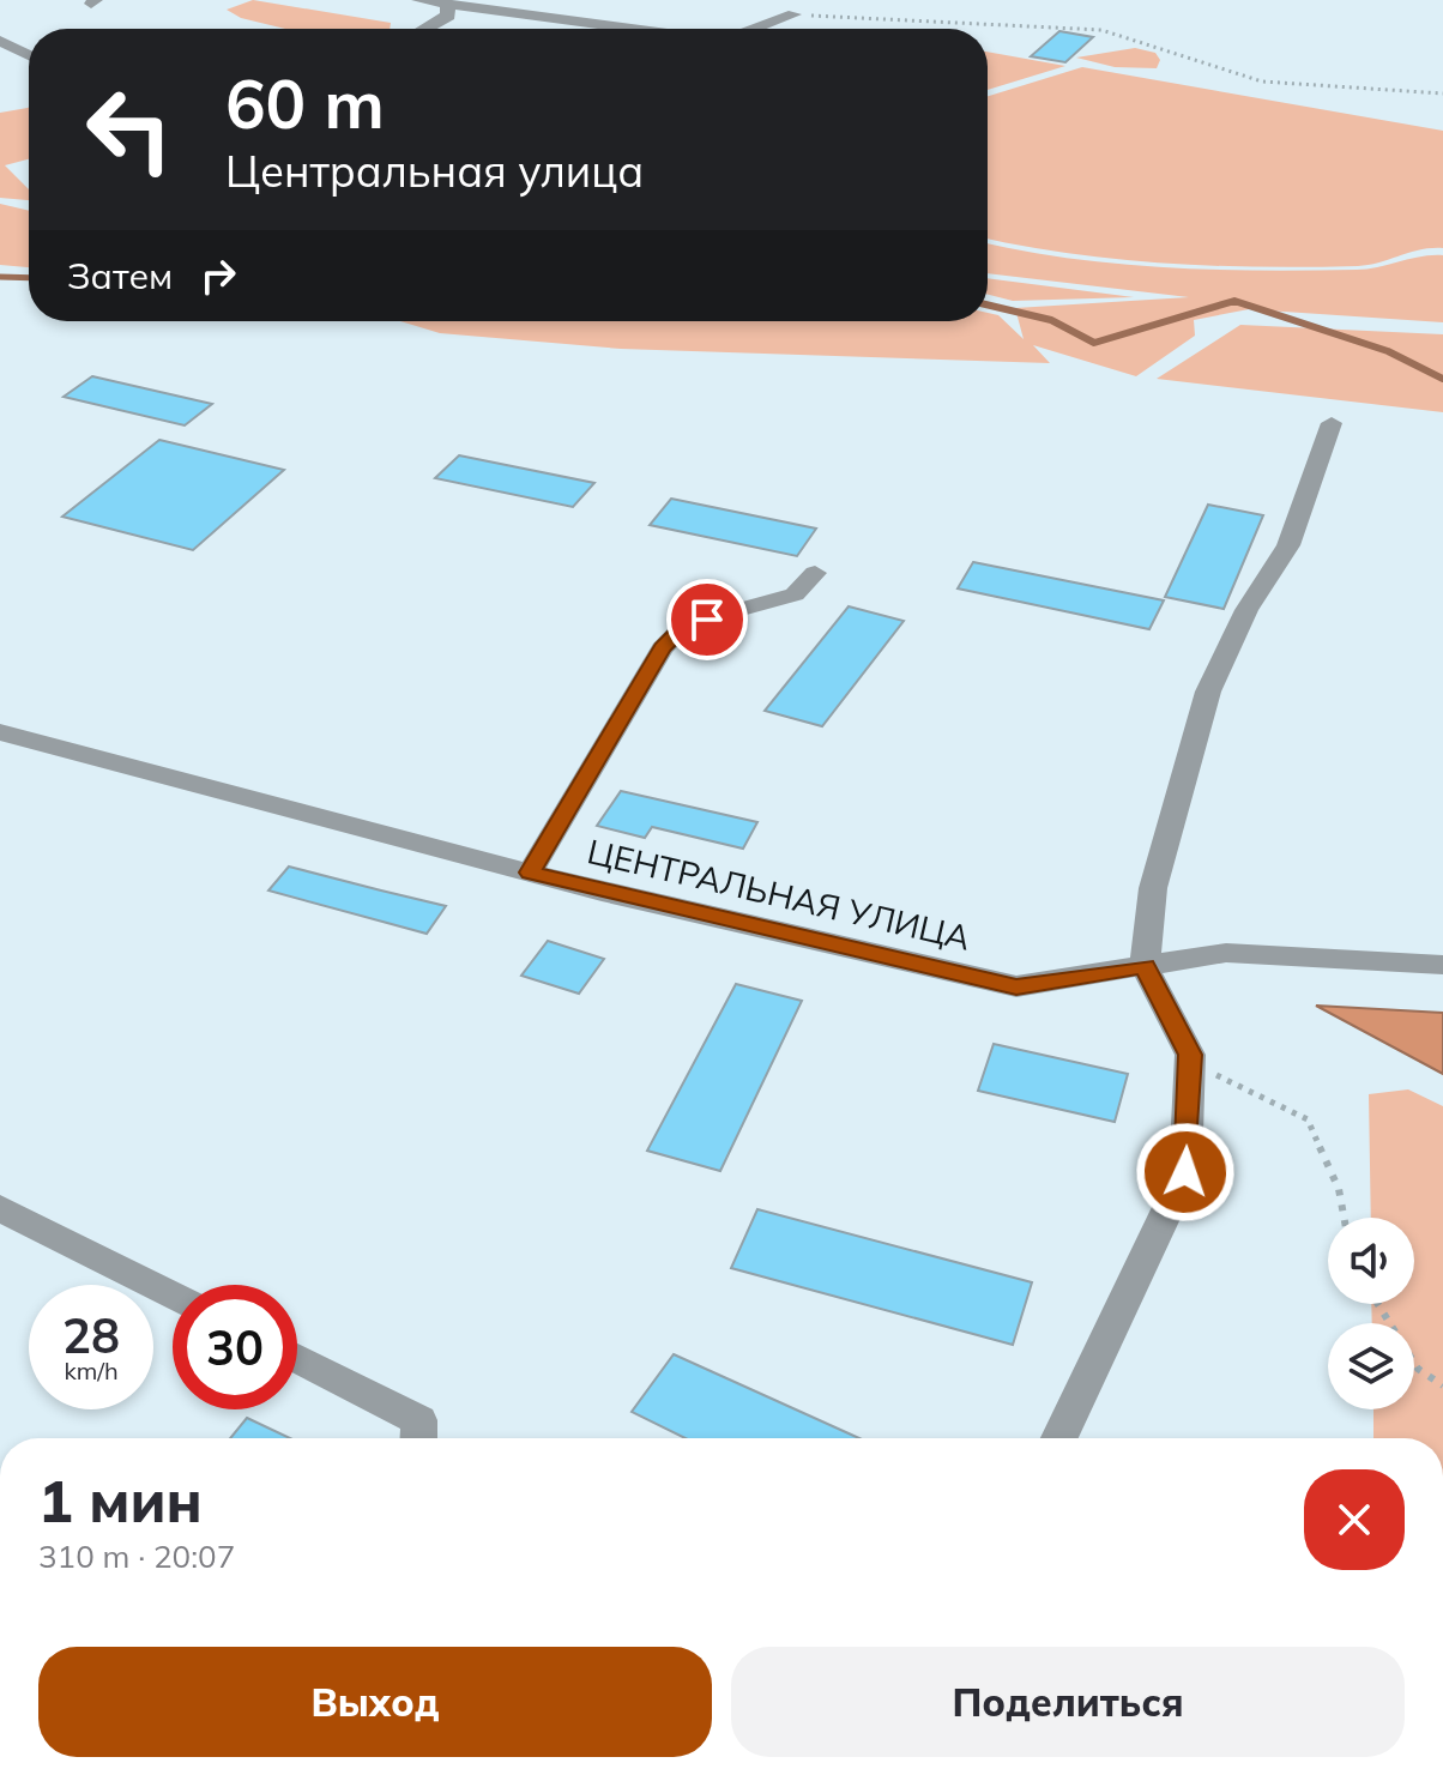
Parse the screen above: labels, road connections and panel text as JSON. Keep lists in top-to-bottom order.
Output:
{
  "streets": {
    "street": ["ЦЕНТРАЛЬНАЯ УЛИЦА"]
  },
  "page": {
    "turn": ["60 m", "Центральная улица"],
    "then": "Затем",
    "speed": "28 km/h",
    "limit": "30",
    "heading": ["1 мин", "310 m · 20:07"],
    "buttons": ["Выход", "Поделиться"]
  }
}
